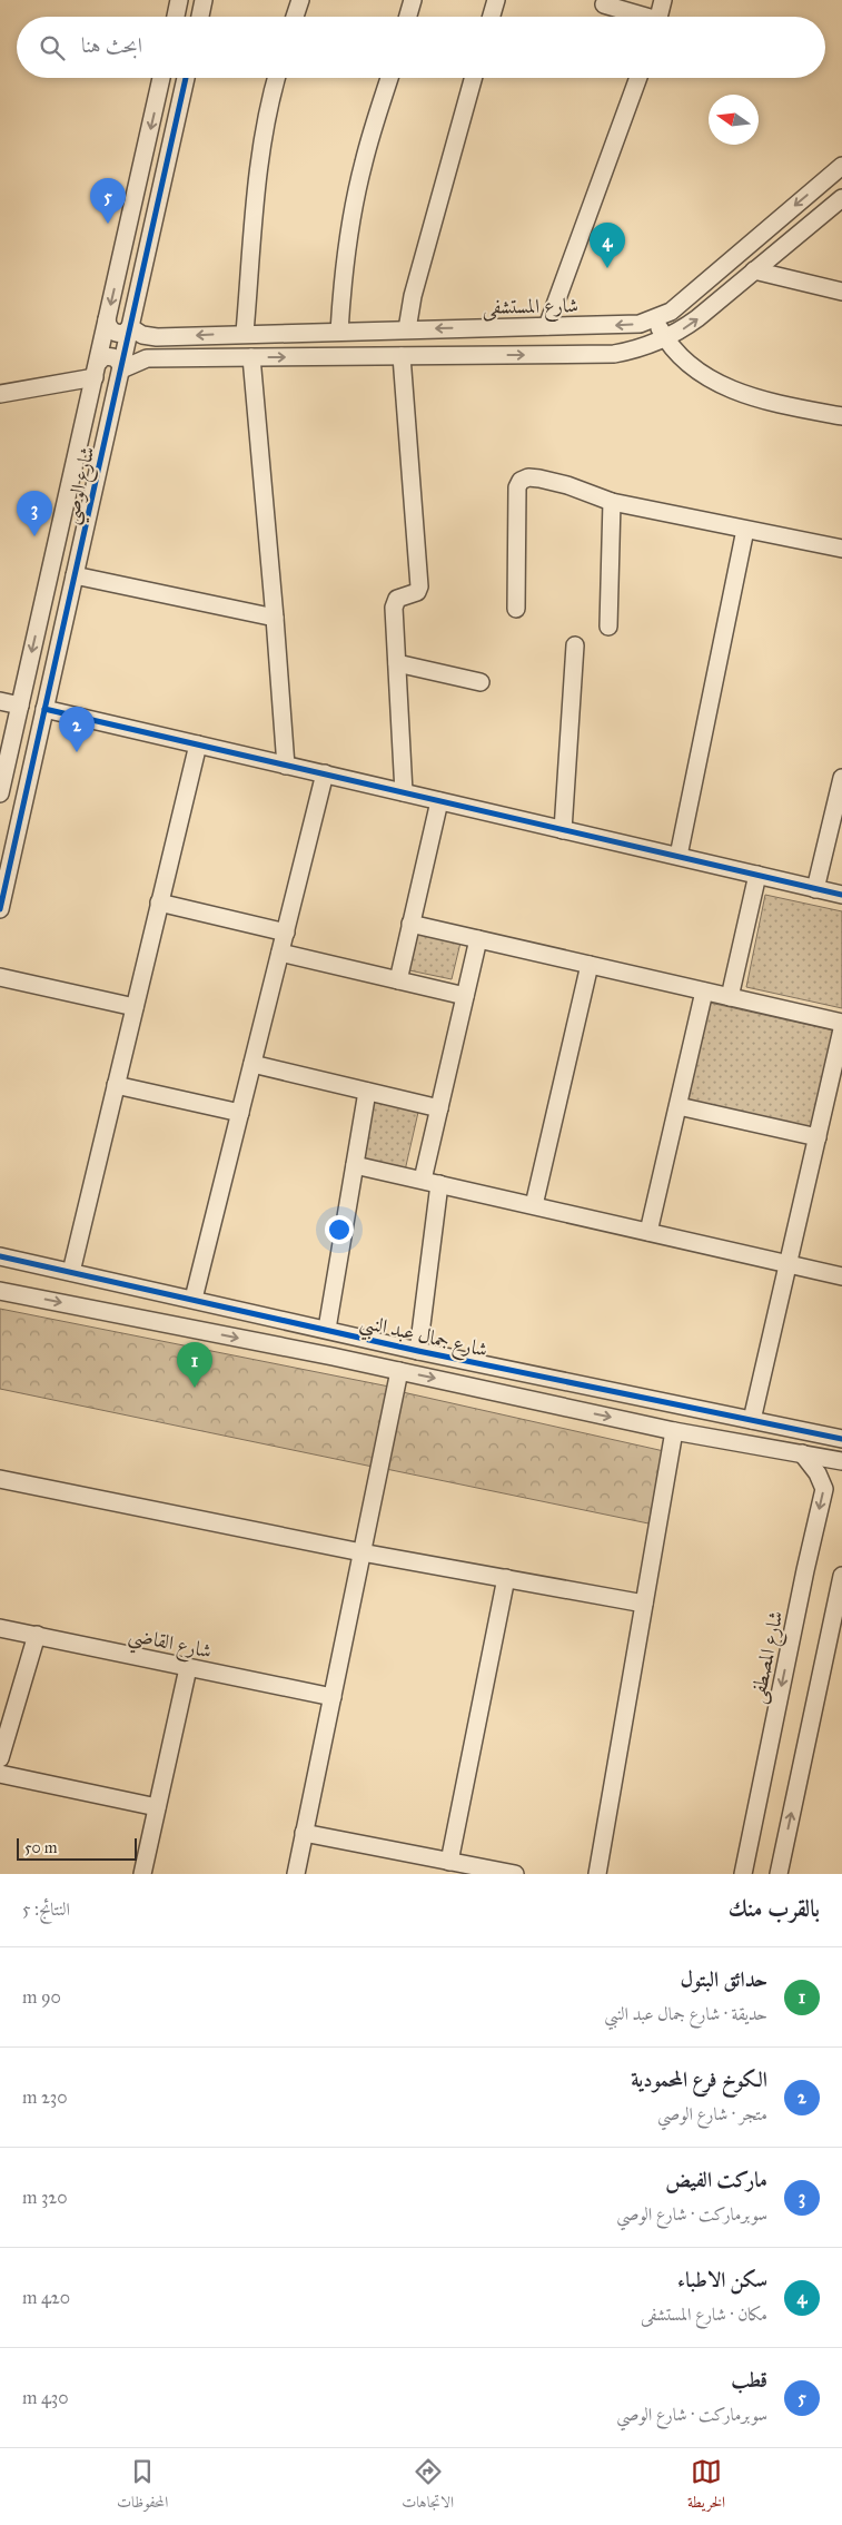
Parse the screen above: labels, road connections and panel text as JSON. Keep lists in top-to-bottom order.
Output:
{
  "streets": {
    "street": [
      "شارع المستشفى",
      "شارع الوصي",
      "شارع جمال عبد النبي",
      "شارع القاضي",
      "شارع المصطفى"
    ]
  },
  "crossings": [
    ["شارع المستشفى", "شارع الوصي"],
    ["شارع جمال عبد النبي", "شارع المصطفى"]
  ],
  "scale_bar": "50 m",
  "north": "left",
  "page": {
    "search": "ابحث هنا",
    "pins": [
      "5",
      "4",
      "3",
      "2",
      "1"
    ],
    "scale": "50 m",
    "heading": ["بالقرب منك", "النتائج: 5"],
    "list": [
      {
        "mark": "1",
        "name": "حدائق البتول",
        "note": "حديقة · شارع جمال عبد النبي",
        "value": "90 m"
      },
      {
        "mark": "2",
        "name": "الكوخ فرع المحمودية",
        "note": "متجر · شارع الوصي",
        "value": "230 m"
      },
      {
        "mark": "3",
        "name": "ماركت الفيض",
        "note": "سوبرماركت · شارع الوصي",
        "value": "320 m"
      },
      {
        "mark": "4",
        "name": "سكن الاطباء",
        "note": "مكان · شارع المستشفى",
        "value": "420 m"
      },
      {
        "mark": "5",
        "name": "قطب",
        "note": "سوبرماركت · شارع الوصي",
        "value": "430 m"
      }
    ],
    "nav": ["الخريطة", "الاتجاهات", "المحفوظات"]
  }
}
